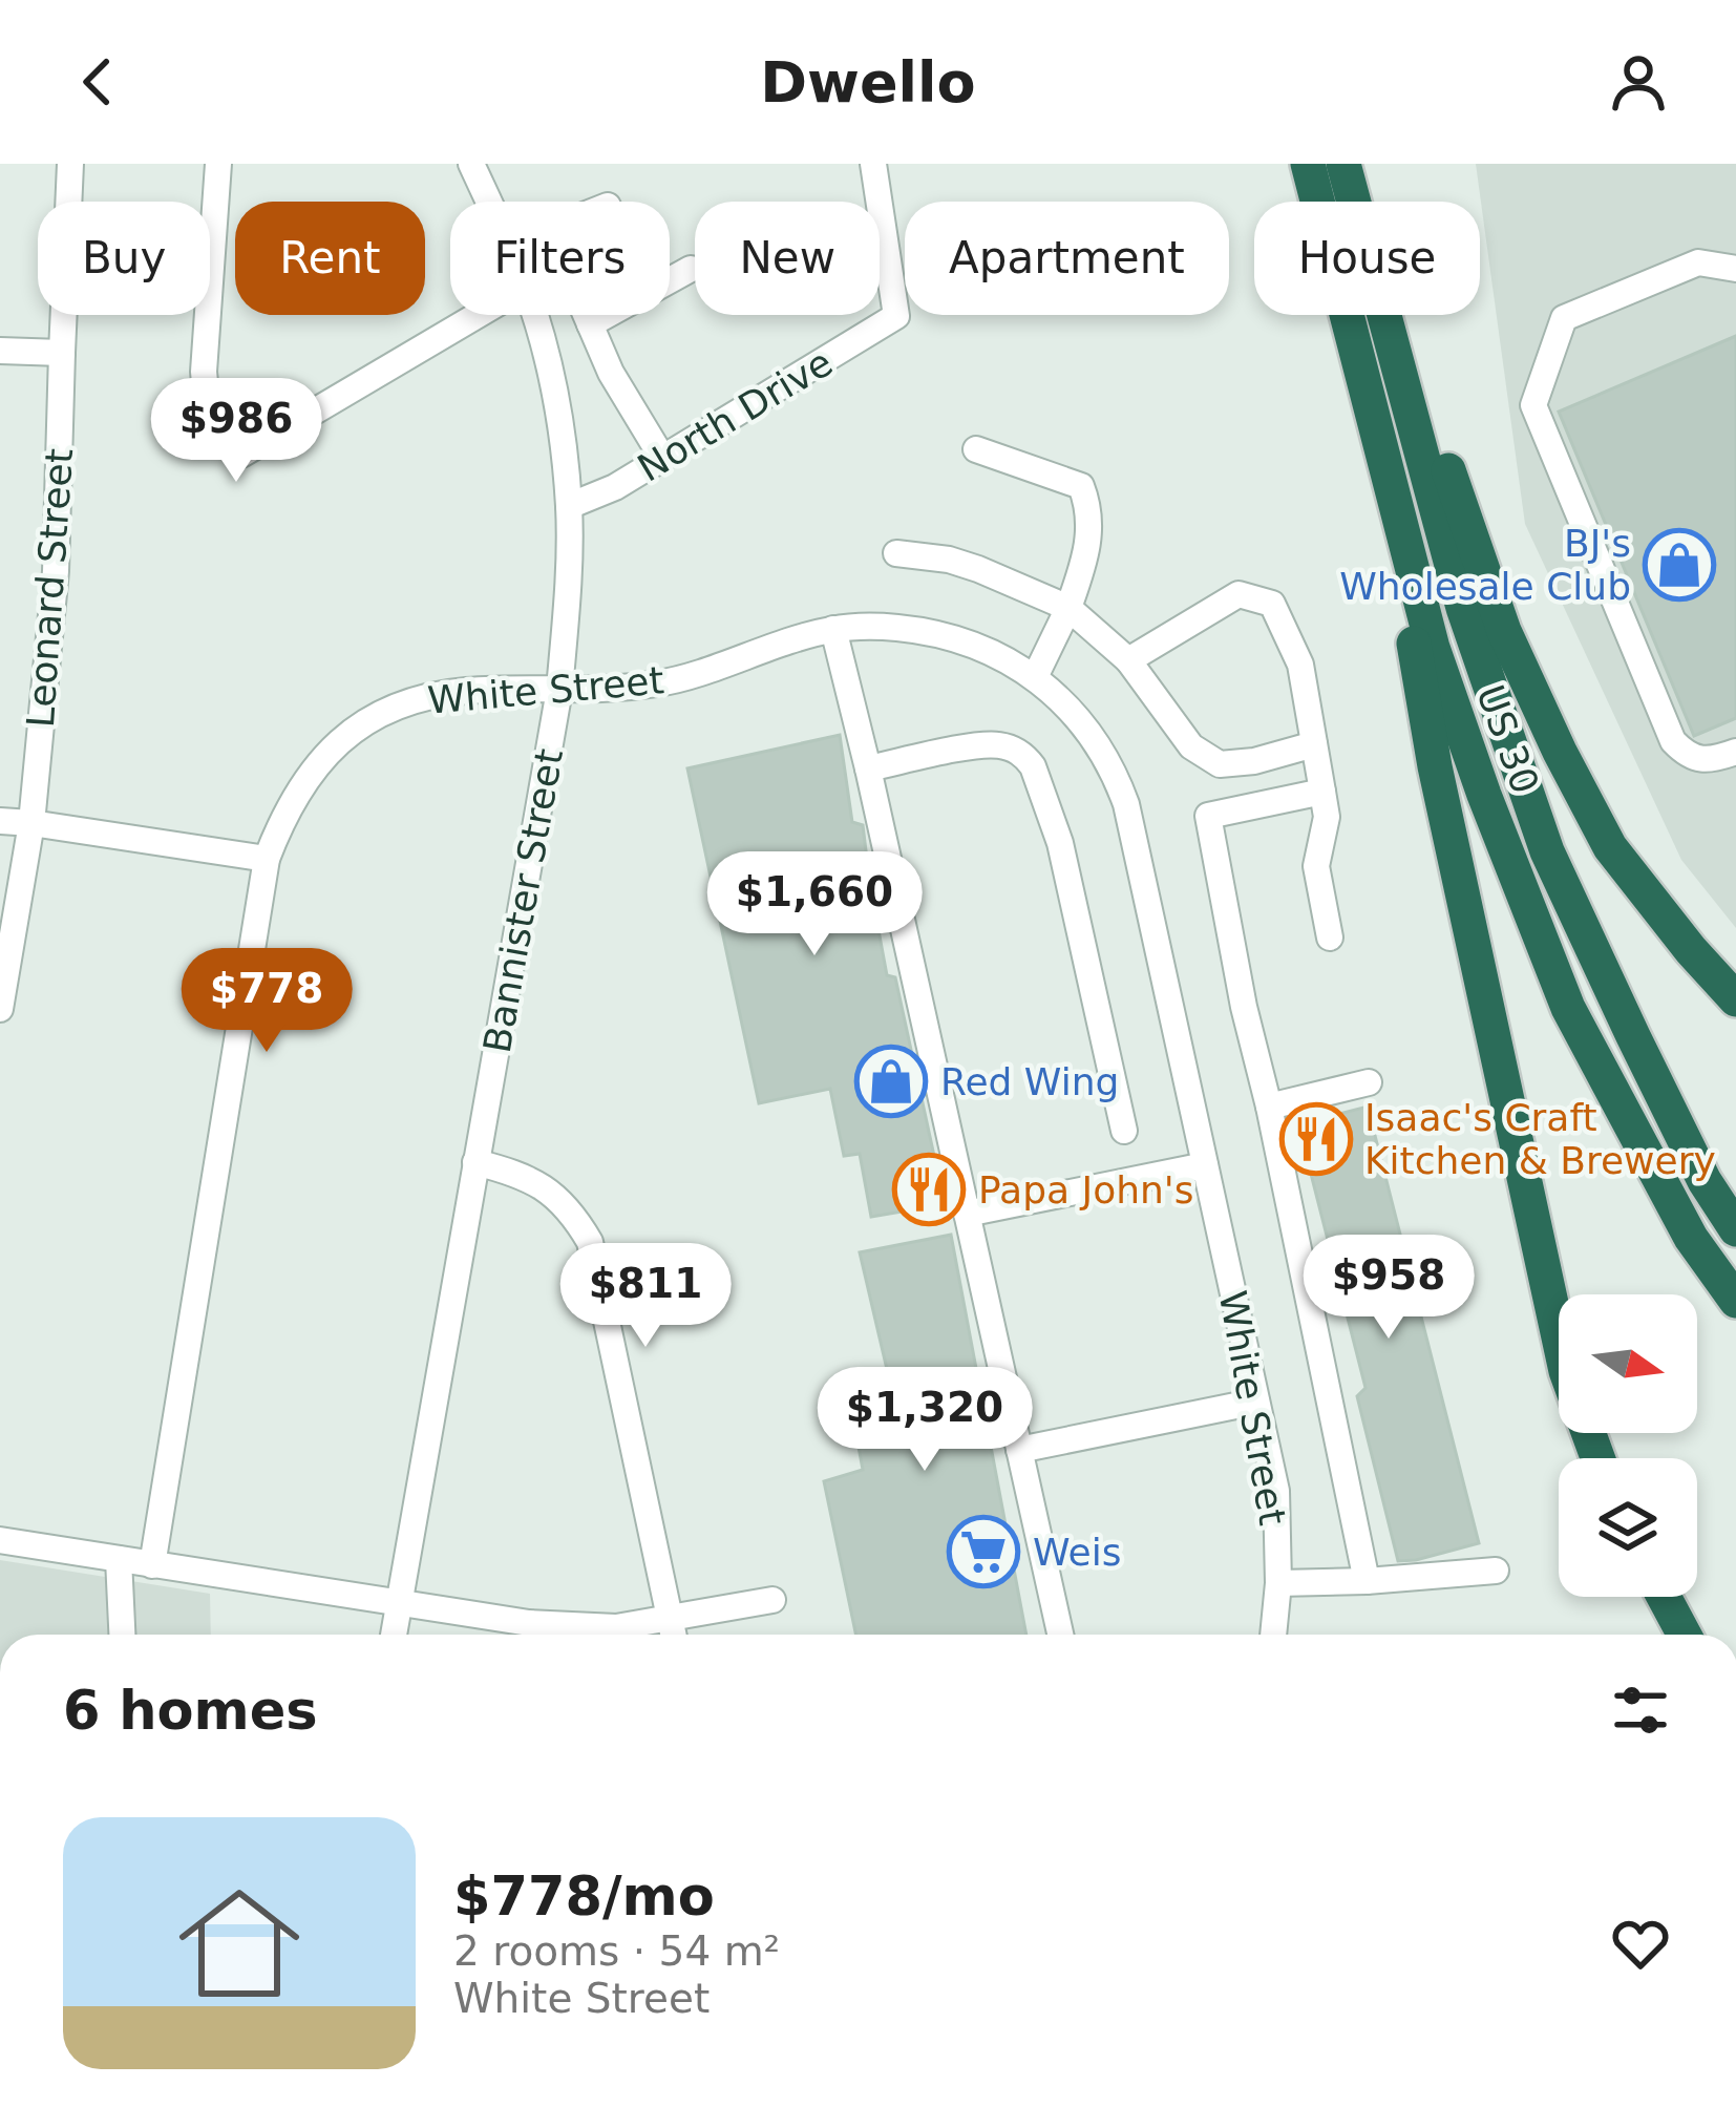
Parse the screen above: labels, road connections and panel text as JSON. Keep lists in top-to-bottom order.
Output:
{
  "streets": {
    "highway": ["US 30"],
    "street": [
      "North Drive",
      "Leonard Street",
      "White Street",
      "Bannister Street"
    ]
  },
  "crossings": [
    ["North Drive", "Bannister Street"],
    ["White Street", "Bannister Street"]
  ],
  "places": {
    "shop": ["BJ's Wholesale Club", "Red Wing"],
    "restaurant": ["Isaac's Craft Kitchen & Brewery", "Papa John's"],
    "supermarket": ["Weis"]
  },
  "north": "right",
  "page": {
    "header": "Dwello",
    "chip": [
      "Buy",
      "Rent",
      "Filters",
      "New",
      "Apartment",
      "House"
    ],
    "price": [
      "$986",
      "$1,660",
      "$778",
      "$958",
      "$811",
      "$1,320"
    ],
    "heading": "6 homes",
    "list": [
      {
        "name": "$778/mo",
        "note": "2 rooms · 54 m² · White Street"
      }
    ]
  }
}
